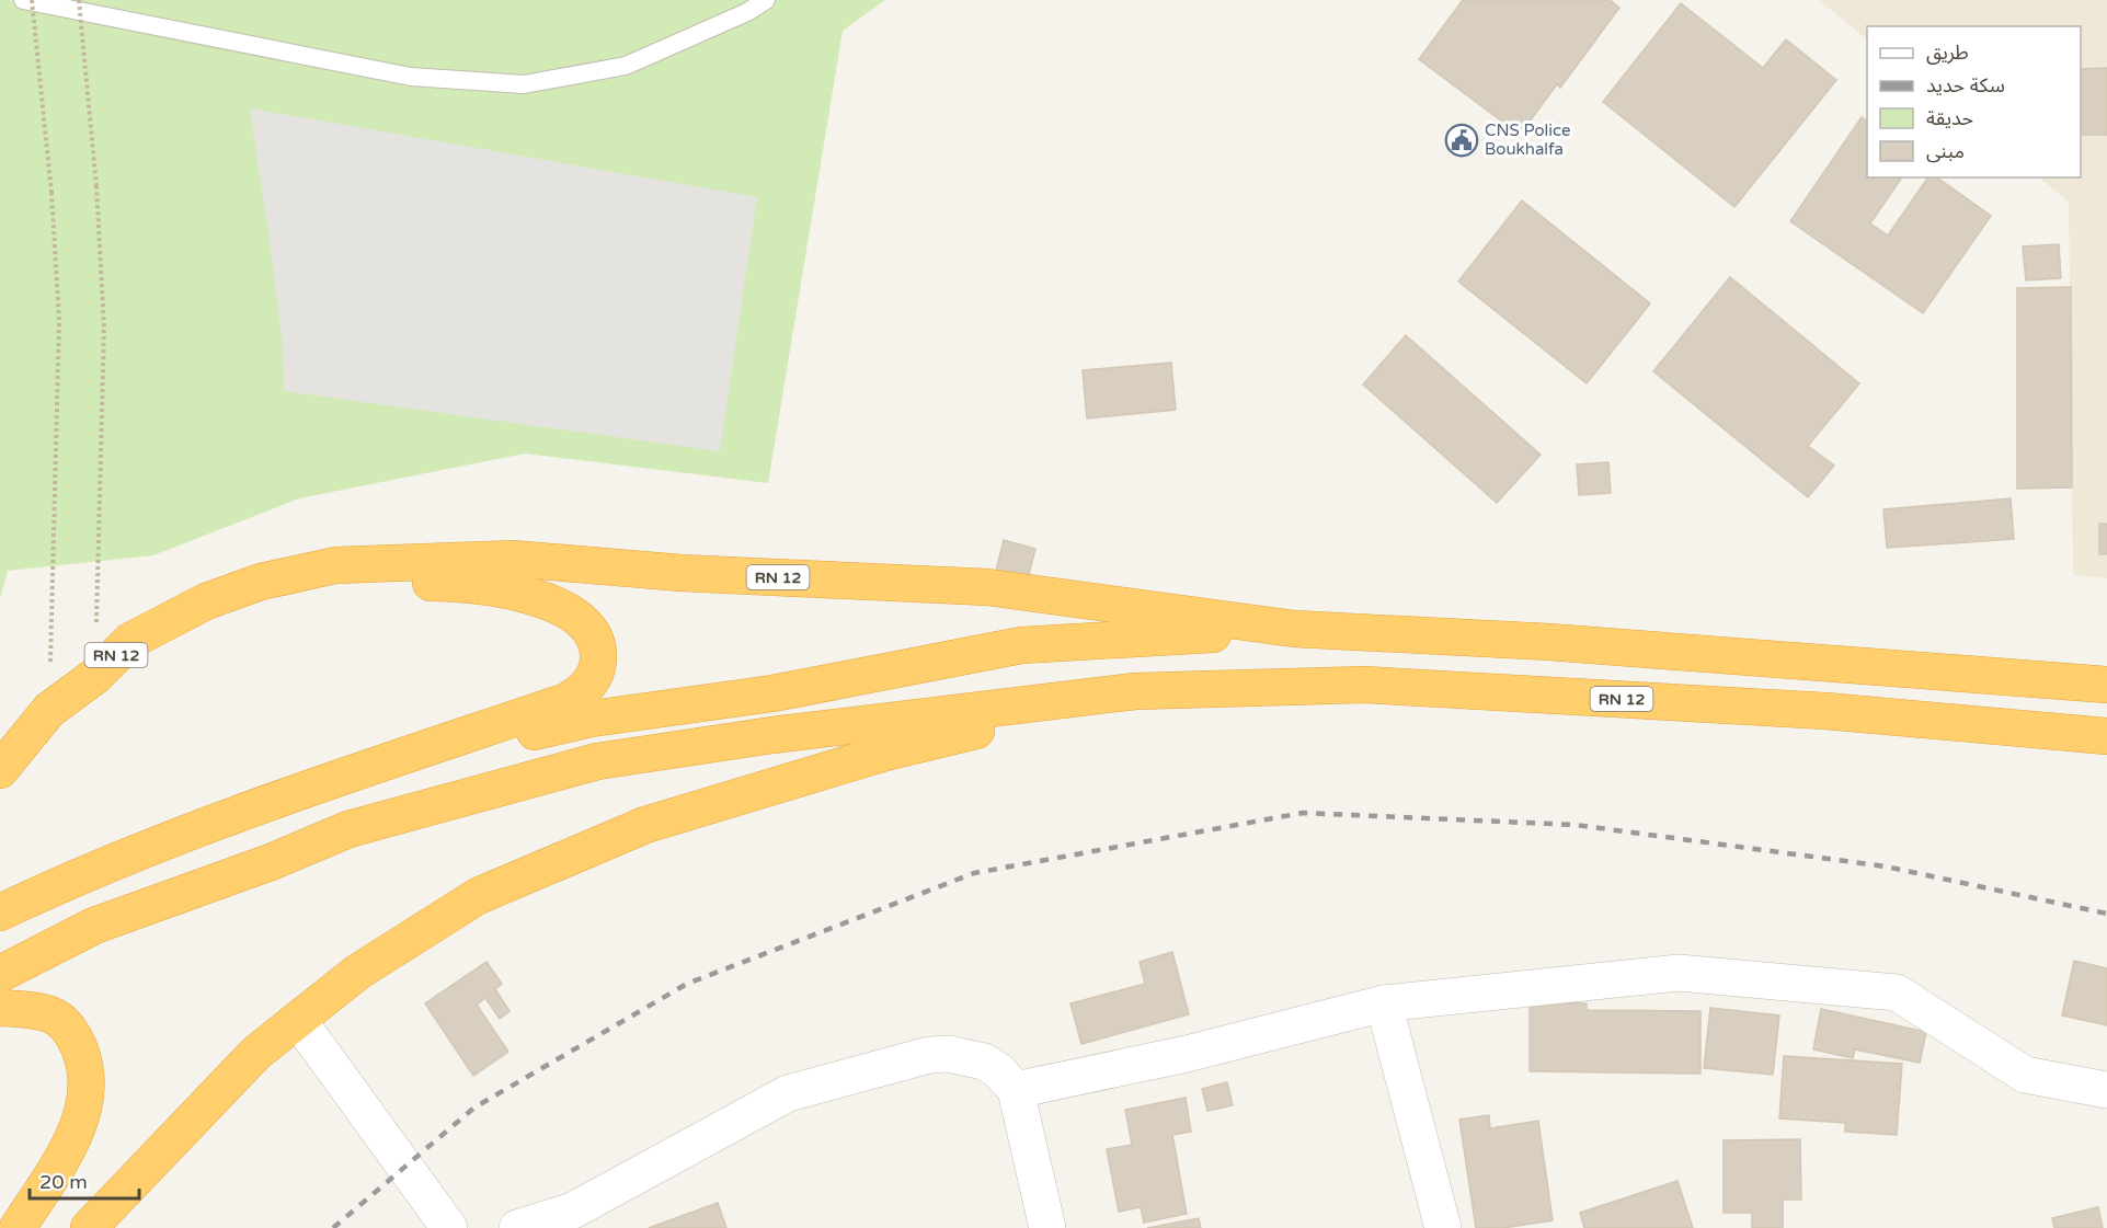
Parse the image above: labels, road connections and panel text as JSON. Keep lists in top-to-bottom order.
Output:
{
  "streets": {
    "highway": ["RN 12"]
  },
  "places": {
    "public building": ["CNS Police Boukhalfa"]
  },
  "legend": [
    "طريق",
    "سكة حديد",
    "حديقة",
    "مبنى"
  ],
  "scale_bar": "20 m"
}
